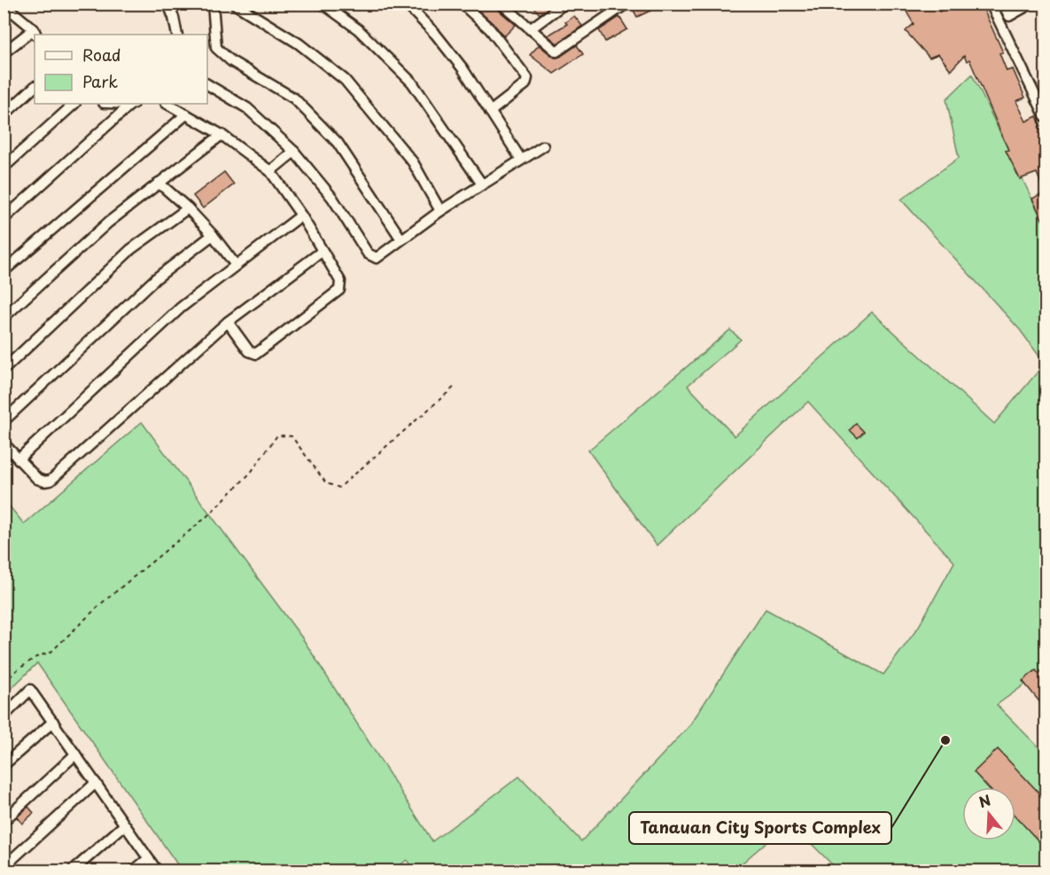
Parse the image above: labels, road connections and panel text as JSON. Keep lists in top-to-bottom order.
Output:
{
  "places": ["Tanauan City Sports Complex"],
  "legend": ["Road", "Park"],
  "north": "top"
}
